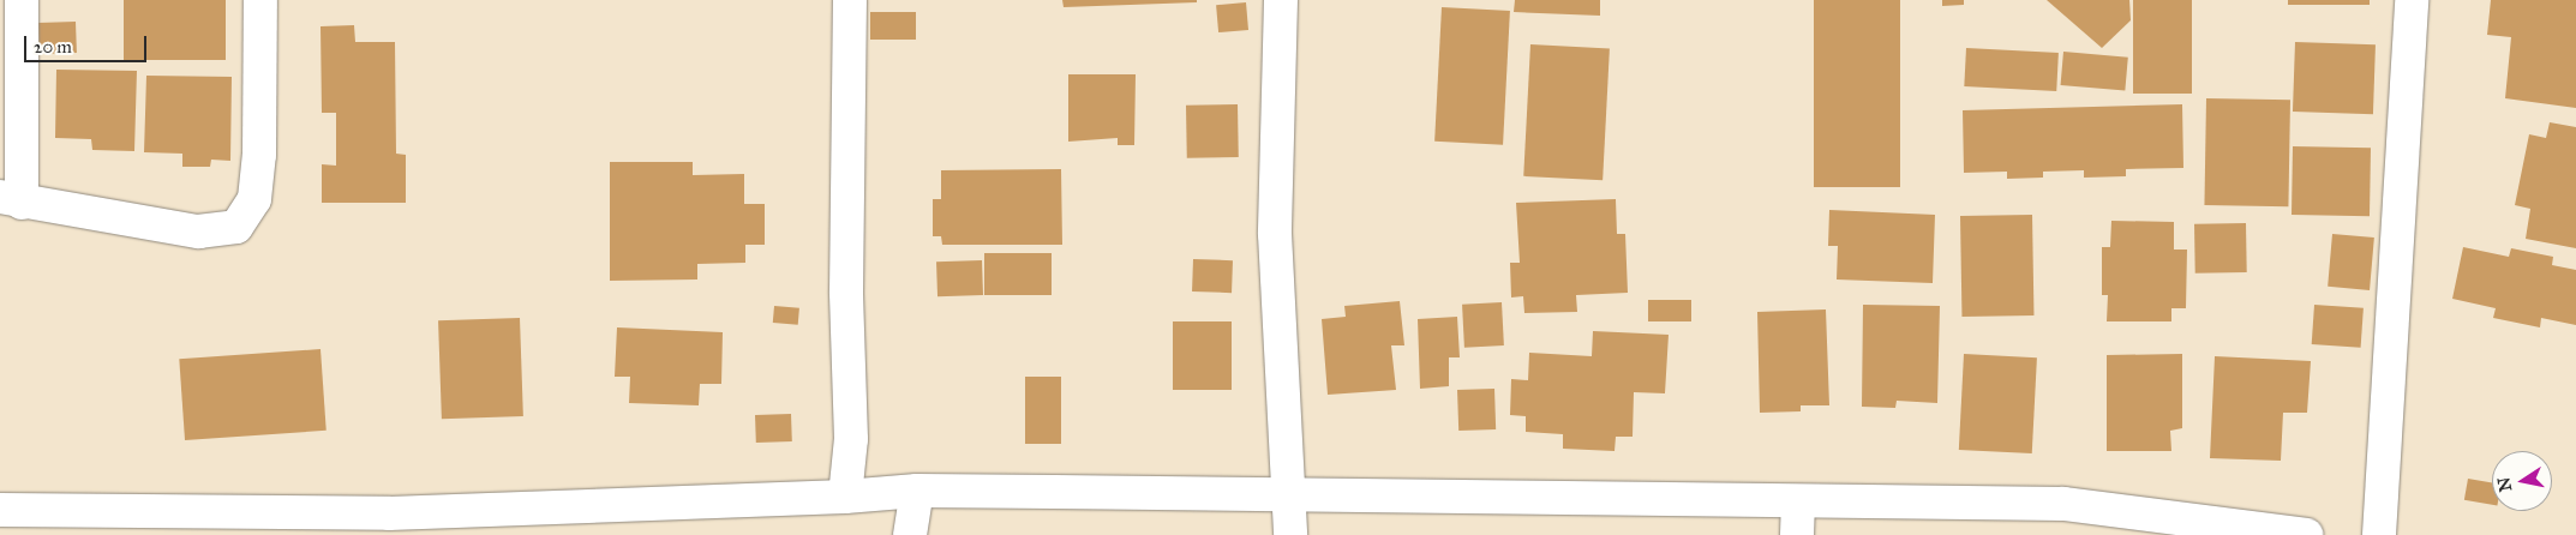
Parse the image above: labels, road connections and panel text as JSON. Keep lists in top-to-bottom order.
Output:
{
  "scale_bar": "20 m",
  "north": "left"
}
